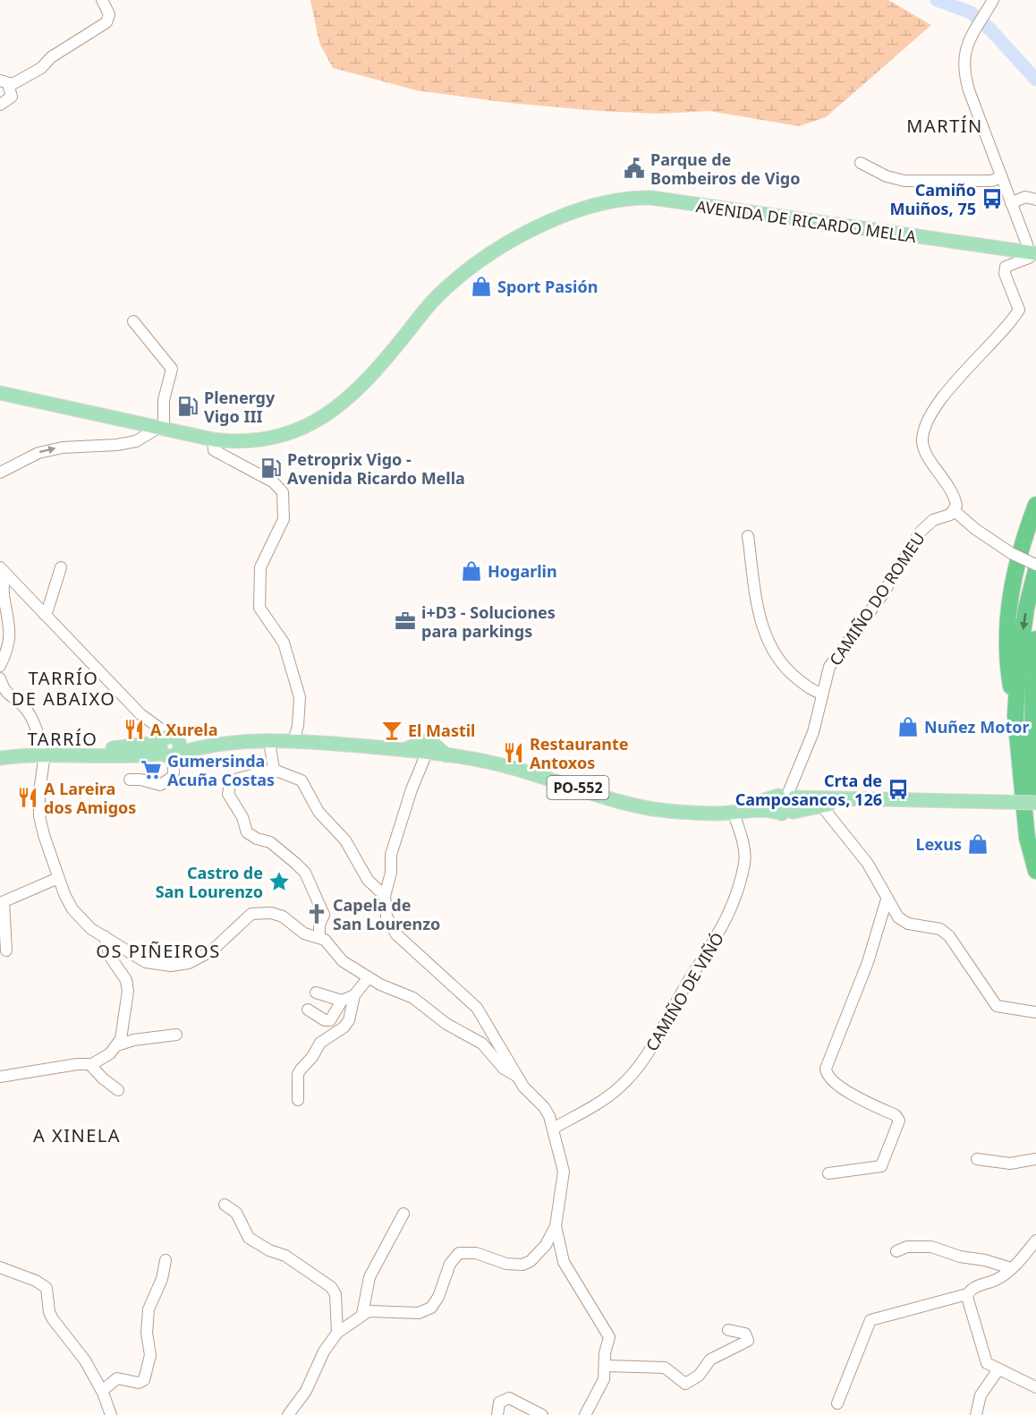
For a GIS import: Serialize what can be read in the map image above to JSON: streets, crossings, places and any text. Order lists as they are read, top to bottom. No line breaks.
{"streets":{"main road":["AVENIDA DE RICARDO MELLA","PO-552"],"street":["CAMIÑO DO ROMEU","CAMIÑO DE VIÑÓ"]},"crossings":[["CAMIÑO DO ROMEU","PO-552"],["PO-552","CAMIÑO DE VIÑÓ"]],"districts":["MARTÍN","TARRÍO DE ABAIXO","TARRÍO","OS PIÑEIROS","A XINELA"],"places":{"public building":["Parque de Bombeiros de Vigo"],"bus stop":["Camiño Muiños, 75","Crta de Camposancos, 126"],"shop":["Sport Pasión","Hogarlin","Nuñez Motor","Lexus"],"fuel station":["Plenergy Vigo III","Petroprix Vigo - Avenida Ricardo Mella"],"office":["i+D3 - Soluciones para parkings"],"restaurant":["A Xurela","Restaurante Antoxos","A Lareira dos Amigos"],"bar":["El Mastil"],"supermarket":["Gumersinda Acuña Costas"],"place":["Castro de San Lourenzo"],"church":["Capela de San Lourenzo"]}}
